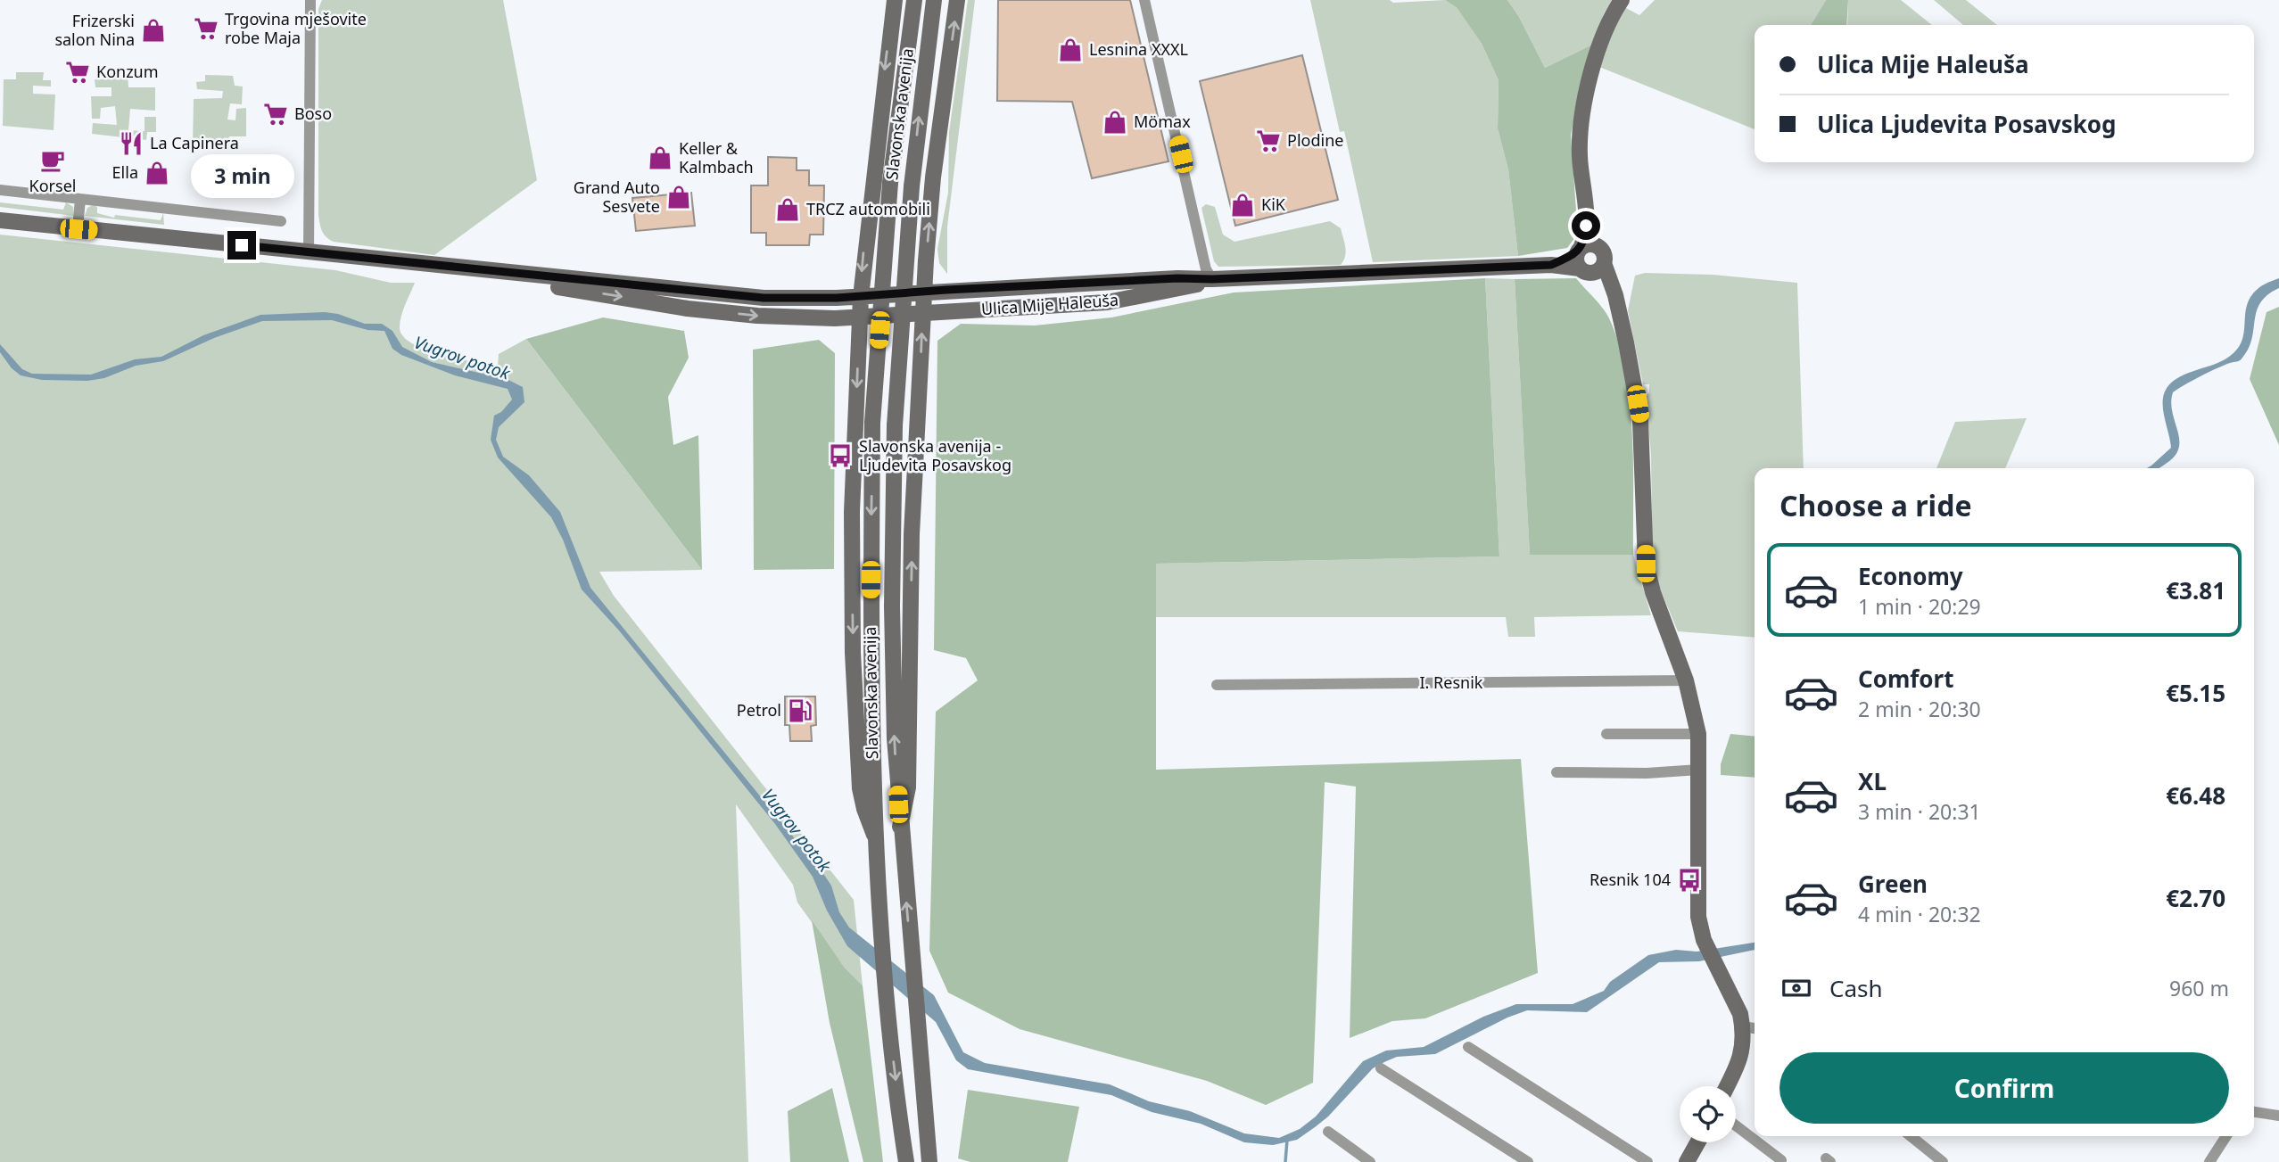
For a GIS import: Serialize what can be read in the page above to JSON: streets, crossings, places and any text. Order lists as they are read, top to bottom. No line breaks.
{"streets":{"main road":["Slavonska avenija","Ulica Mije Haleuša"],"street":["I. Resnik"]},"water":["Vugrov potok"],"places":{"supermarket":["Trgovina mješovite robe Maja","Konzum","Boso","Plodine"],"shop":["Frizerski salon Nina","Lesnina XXXL","Mömax","Keller & Kalmbach","Ella","Grand Auto Sesvete","KiK","TRCZ automobili"],"restaurant":["La Capinera"],"cafe":["Korsel"],"bus stop":["Slavonska avenija - Ljudevita Posavskog","Resnik 104"],"fuel station":["Petrol"]},"page":{"banner":["Ulica Mije Haleuša","Ulica Ljudevita Posavskog"],"bubble":"3 min","heading":"Choose a ride","list":[{"name":"Economy","note":"1 min · 20:29","value":"€3.81"},{"name":"Comfort","note":"2 min · 20:30","value":"€5.15"},{"name":"XL","note":"3 min · 20:31","value":"€6.48"},{"name":"Green","note":"4 min · 20:32","value":"€2.70"}],"pay":["Cash","960 m"],"buttons":"Confirm"}}
